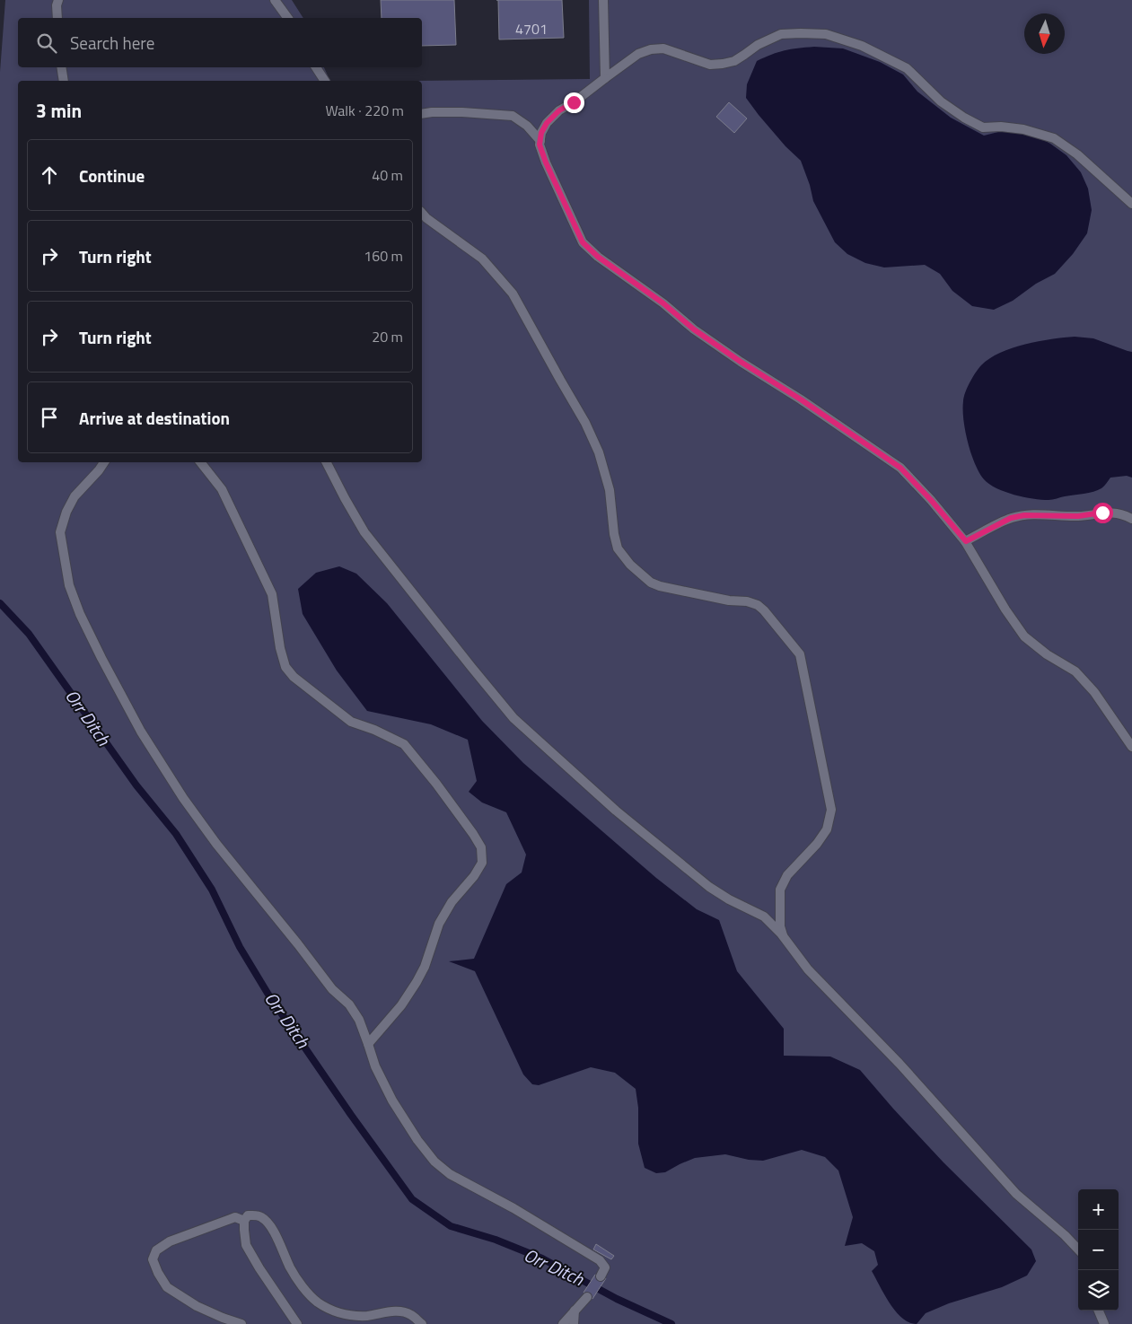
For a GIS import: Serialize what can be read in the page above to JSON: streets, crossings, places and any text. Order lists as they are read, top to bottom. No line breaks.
{"water":["Orr Ditch"],"house_numbers":["4701"],"north":"bottom","page":{"search":"Search here","heading":["3 min","Walk · 220 m"],"list":[["Continue","40 m"],["Turn right","160 m"],["Turn right","20 m"],"Arrive at destination"],"map_buttons":["+","−"]}}
